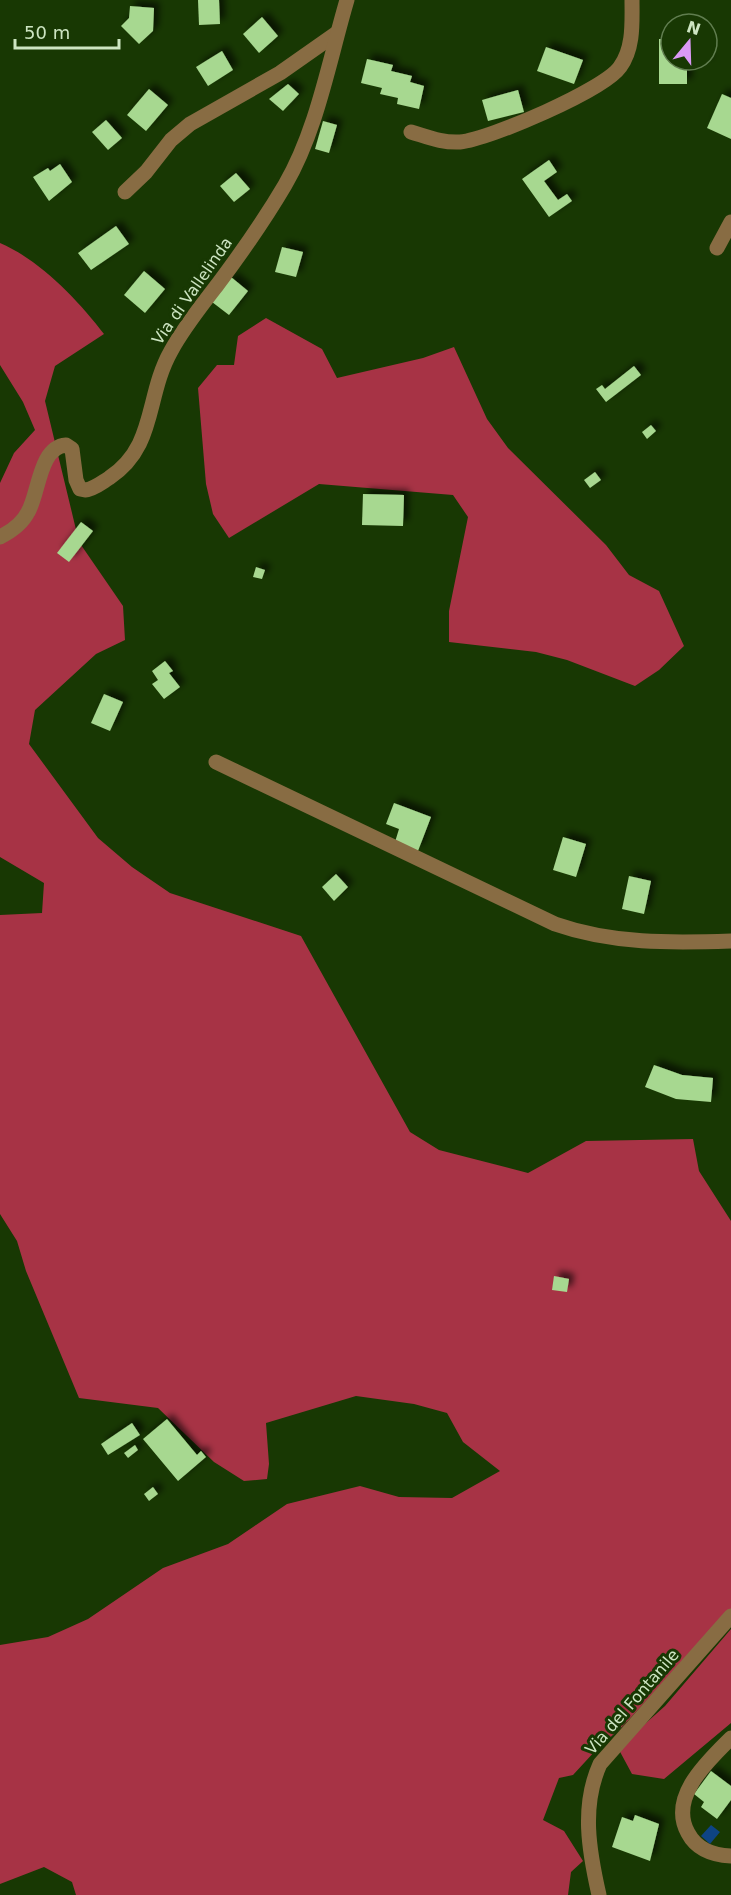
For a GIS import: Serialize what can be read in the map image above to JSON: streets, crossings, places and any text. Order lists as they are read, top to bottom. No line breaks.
{"streets":{"street":["Via di Vallelinda","Via del Fontanile"]},"scale_bar":"50 m","north":"top"}
